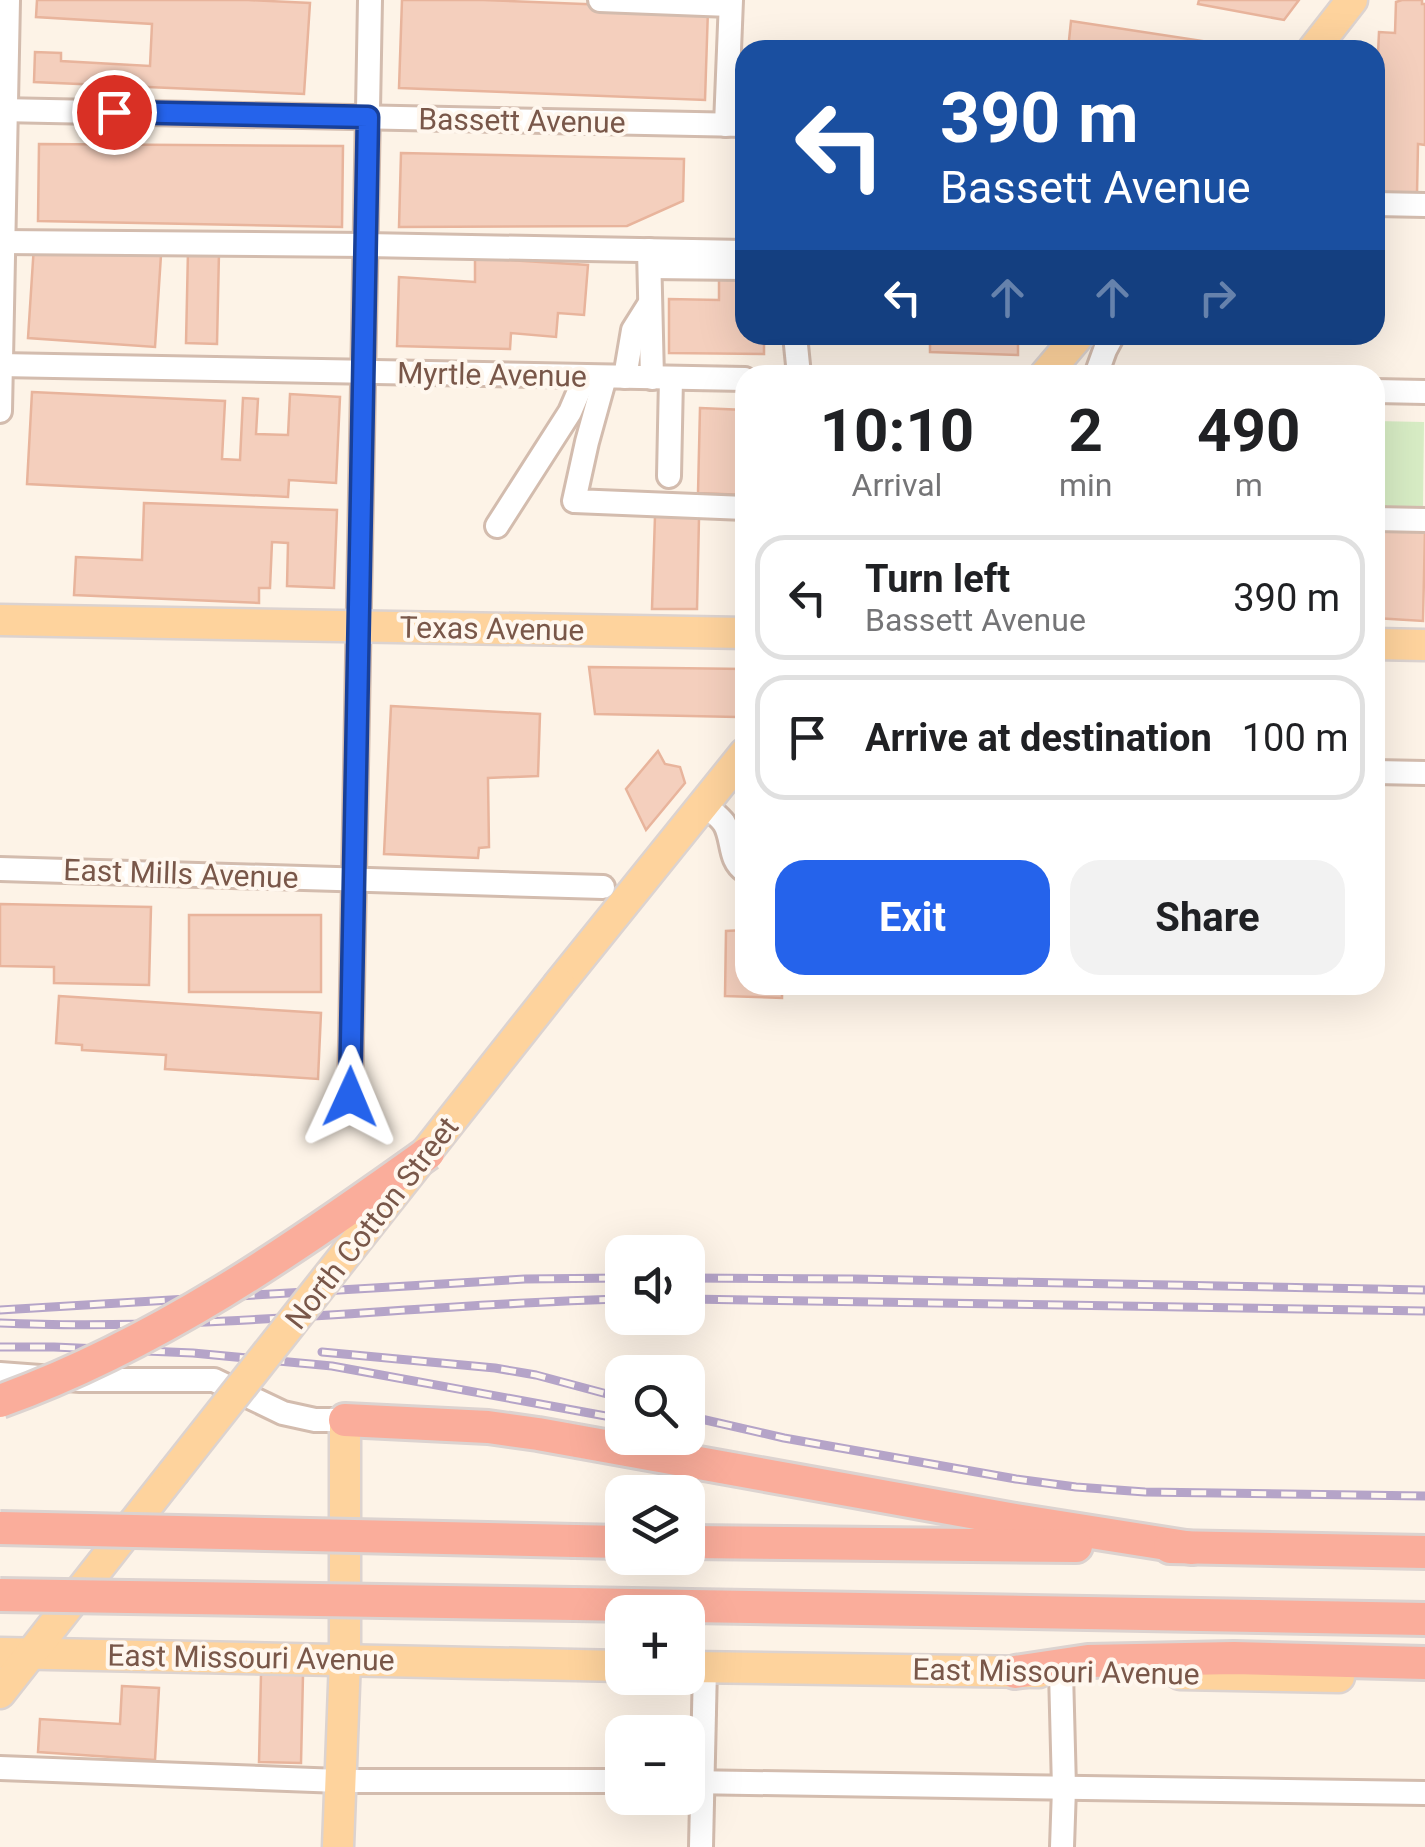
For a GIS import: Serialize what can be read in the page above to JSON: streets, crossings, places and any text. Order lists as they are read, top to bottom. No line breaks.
{"streets":{"main road":["Texas Avenue","North Cotton Street","East Missouri Avenue"],"street":["Bassett Avenue","Myrtle Avenue","East Mills Avenue"]},"crossings":[["North Cotton Street","East Missouri Avenue"]],"page":{"turn":["390 m","Bassett Avenue"],"eta":["10:10","Arrival","2","min","490","m"],"list":[{"name":"Turn left","note":"Bassett Avenue","value":"390 m"},{"name":"Arrive at destination","value":"100 m"}],"buttons":["Exit","Share"],"map_buttons":["+","−"]}}
